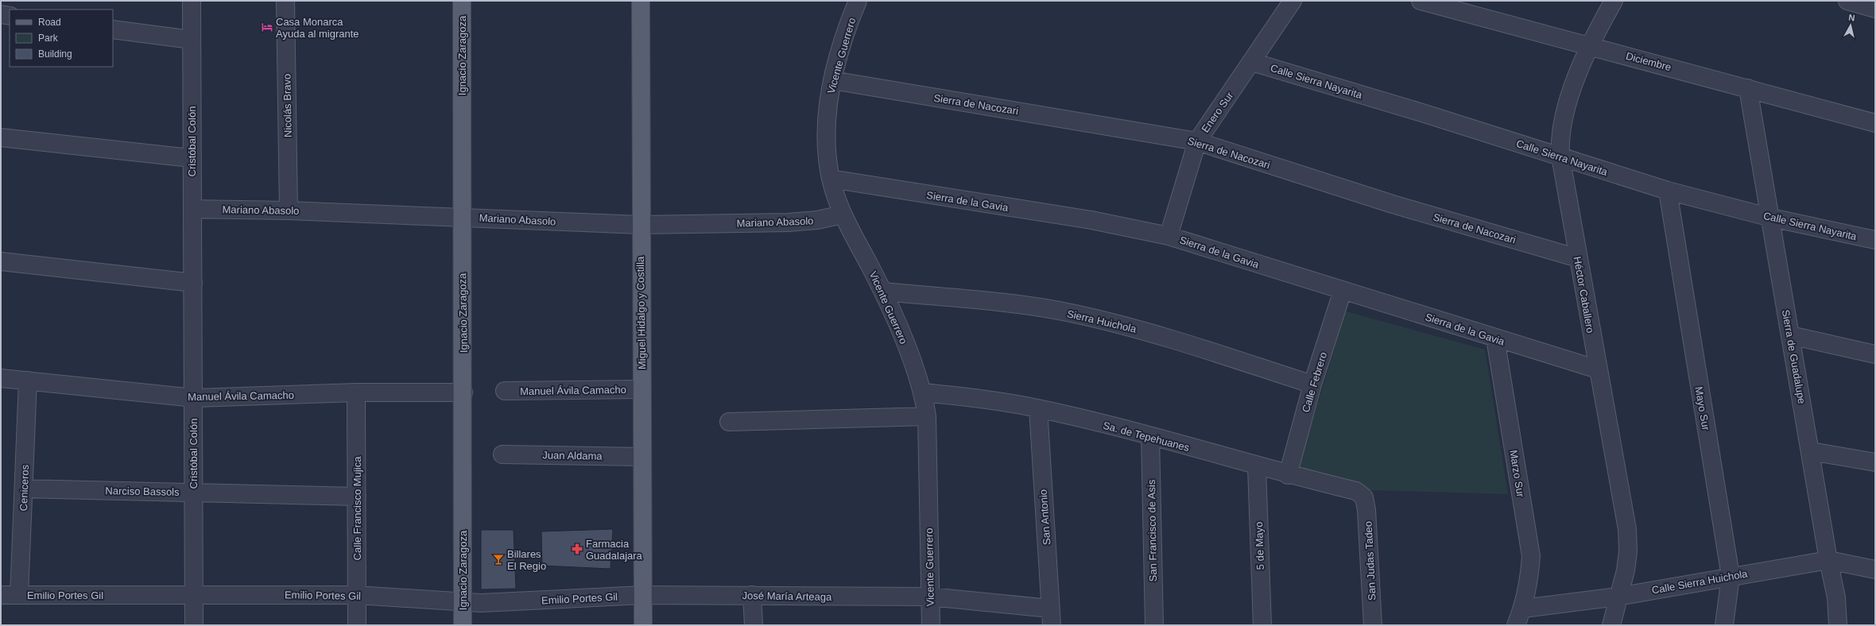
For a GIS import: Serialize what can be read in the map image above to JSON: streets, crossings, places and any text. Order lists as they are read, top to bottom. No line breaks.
{"streets":{"main road":["Ignacio Zaragoza","Miguel Hidalgo y Costilla"],"street":["Vicente Guerrero","Diciembre","Calle Sierra Nayarita","Sierra de Nacozari","Nicolás Bravo","Enero Sur","Cristóbal Colón","Sierra de la Gavia","Mariano Abasolo","Héctor Caballero","Sierra Huichola","Sierra de Guadalupe","Calle Febrero","Manuel Ávila Camacho","Mayo Sur","Sa. de Tepehuanes","Juan Aldama","Marzo Sur","Ceniceros","Narciso Bassols","Calle Francisco Mujica","San Antonio","San Francisco de Asis","5 de Mayo","San Judas Tadeo","Calle Sierra Huichola","Emilio Portes Gil","José María Arteaga"]},"crossings":[["Ignacio Zaragoza","Mariano Abasolo"],["Ignacio Zaragoza","Manuel Ávila Camacho"],["Ignacio Zaragoza","Emilio Portes Gil"],["Vicente Guerrero","Sierra de Nacozari"],["Vicente Guerrero","Sierra de la Gavia"],["Vicente Guerrero","Mariano Abasolo"],["Vicente Guerrero","Sierra Huichola"],["Vicente Guerrero","Sa. de Tepehuanes"],["Vicente Guerrero","José María Arteaga"],["Diciembre","Héctor Caballero"],["Diciembre","Sierra de Guadalupe"],["Calle Sierra Nayarita","Enero Sur"],["Calle Sierra Nayarita","Héctor Caballero"],["Calle Sierra Nayarita","Sierra de Guadalupe"],["Calle Sierra Nayarita","Mayo Sur"],["Sierra de Nacozari","Enero Sur"],["Sierra de Nacozari","Héctor Caballero"],["Nicolás Bravo","Mariano Abasolo"],["Enero Sur","Sierra de la Gavia"],["Cristóbal Colón","Mariano Abasolo"],["Cristóbal Colón","Manuel Ávila Camacho"],["Cristóbal Colón","Narciso Bassols"],["Cristóbal Colón","Emilio Portes Gil"],["Sierra de la Gavia","Héctor Caballero"],["Sierra de la Gavia","Calle Febrero"],["Sierra de la Gavia","Marzo Sur"],["Mariano Abasolo","Miguel Hidalgo y Costilla"],["Héctor Caballero","Calle Sierra Huichola"],["Miguel Hidalgo y Costilla","Manuel Ávila Camacho"],["Miguel Hidalgo y Costilla","Juan Aldama"],["Miguel Hidalgo y Costilla","Emilio Portes Gil"],["Miguel Hidalgo y Costilla","José María Arteaga"],["Sierra Huichola","Calle Febrero"],["Sierra de Guadalupe","Calle Sierra Huichola"],["Calle Febrero","Sa. de Tepehuanes"],["Manuel Ávila Camacho","Ceniceros"],["Manuel Ávila Camacho","Calle Francisco Mujica"],["Mayo Sur","Calle Sierra Huichola"],["Sa. de Tepehuanes","San Antonio"],["Sa. de Tepehuanes","San Francisco de Asis"],["Sa. de Tepehuanes","5 de Mayo"],["Sa. de Tepehuanes","San Judas Tadeo"],["Marzo Sur","Calle Sierra Huichola"],["Ceniceros","Narciso Bassols"],["Ceniceros","Emilio Portes Gil"],["Narciso Bassols","Calle Francisco Mujica"],["Calle Francisco Mujica","Emilio Portes Gil"],["San Antonio","José María Arteaga"],["Emilio Portes Gil","José María Arteaga"]],"places":{"hotel":["Casa Monarca Ayuda al migrante"],"pharmacy":["Farmacia Guadalajara"],"bar":["Billares El Regio"]},"legend":["Road","Park","Building"],"north":"top"}
